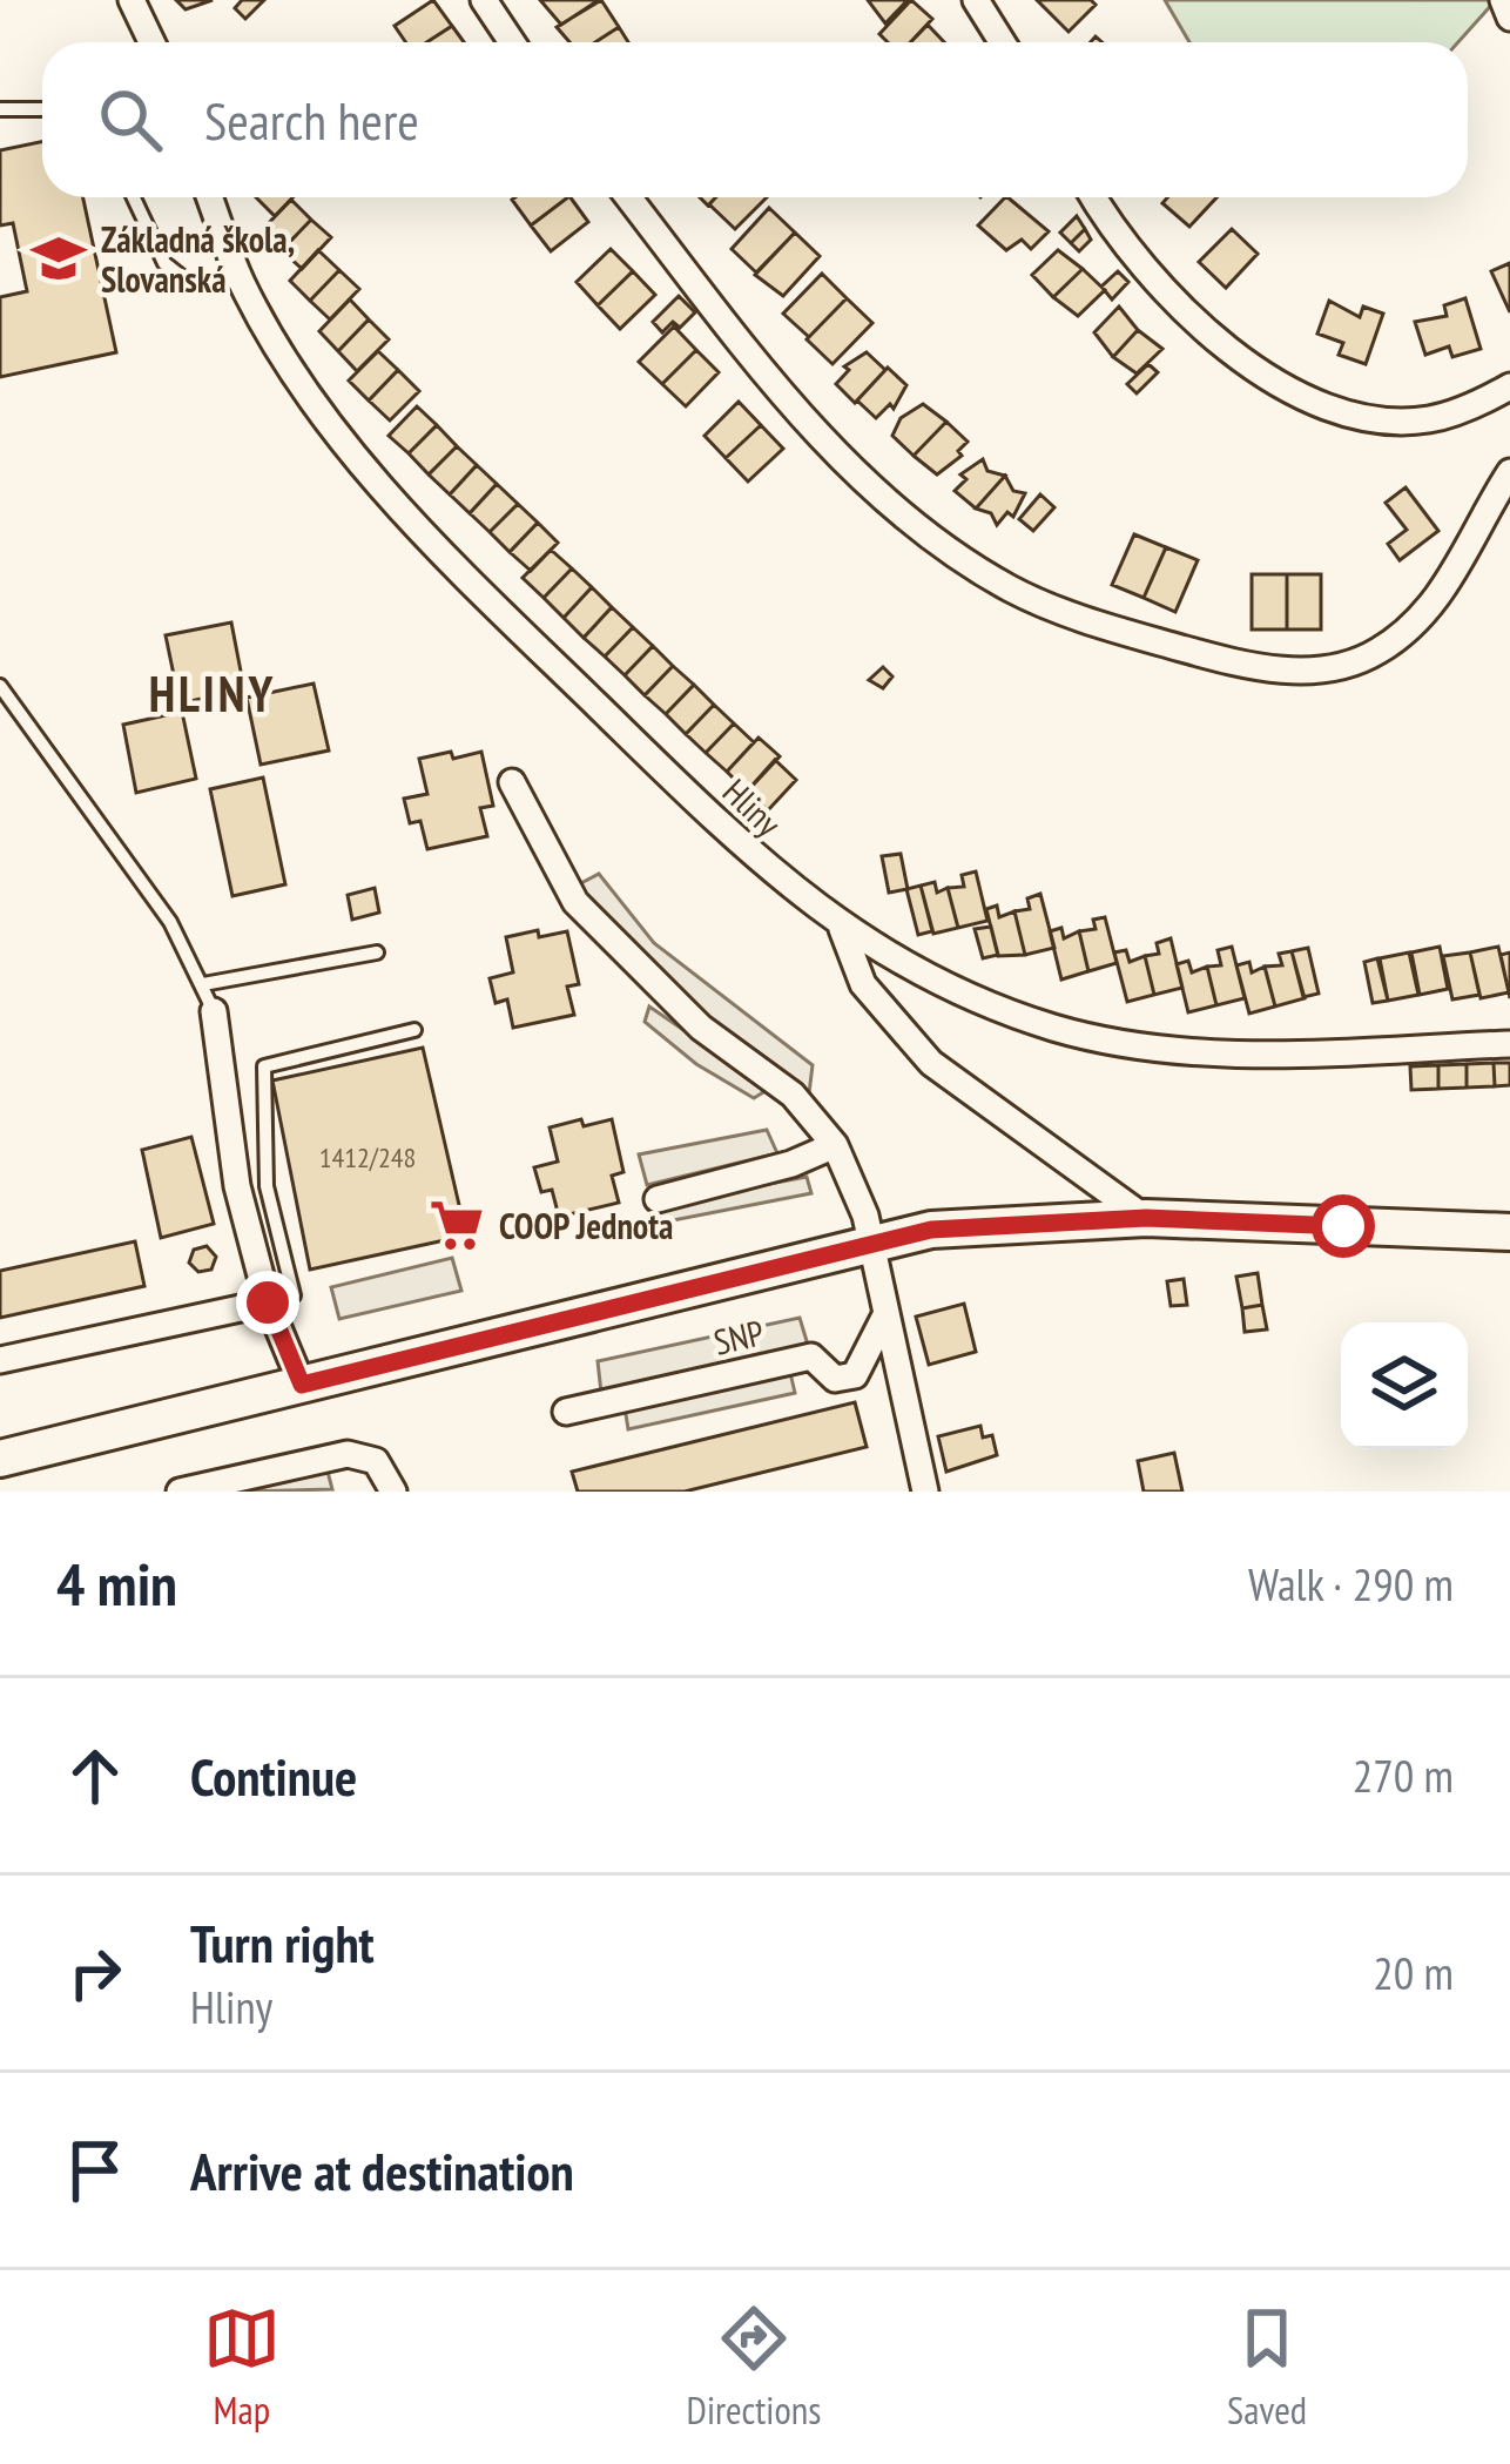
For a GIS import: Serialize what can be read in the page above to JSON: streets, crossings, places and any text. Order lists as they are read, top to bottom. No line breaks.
{"streets":{"street":["Hliny","SNP"]},"districts":["HLINY"],"places":{"school or university":["Základná škola, Slovanská"],"supermarket":["COOP Jednota"]},"house_numbers":["1412/248"],"page":{"search":"Search here","heading":["4 min","Walk · 290 m"],"list":[["Continue","270 m"],["Turn right","Hliny","20 m"],"Arrive at destination"],"nav":["Map","Directions","Saved"]}}
